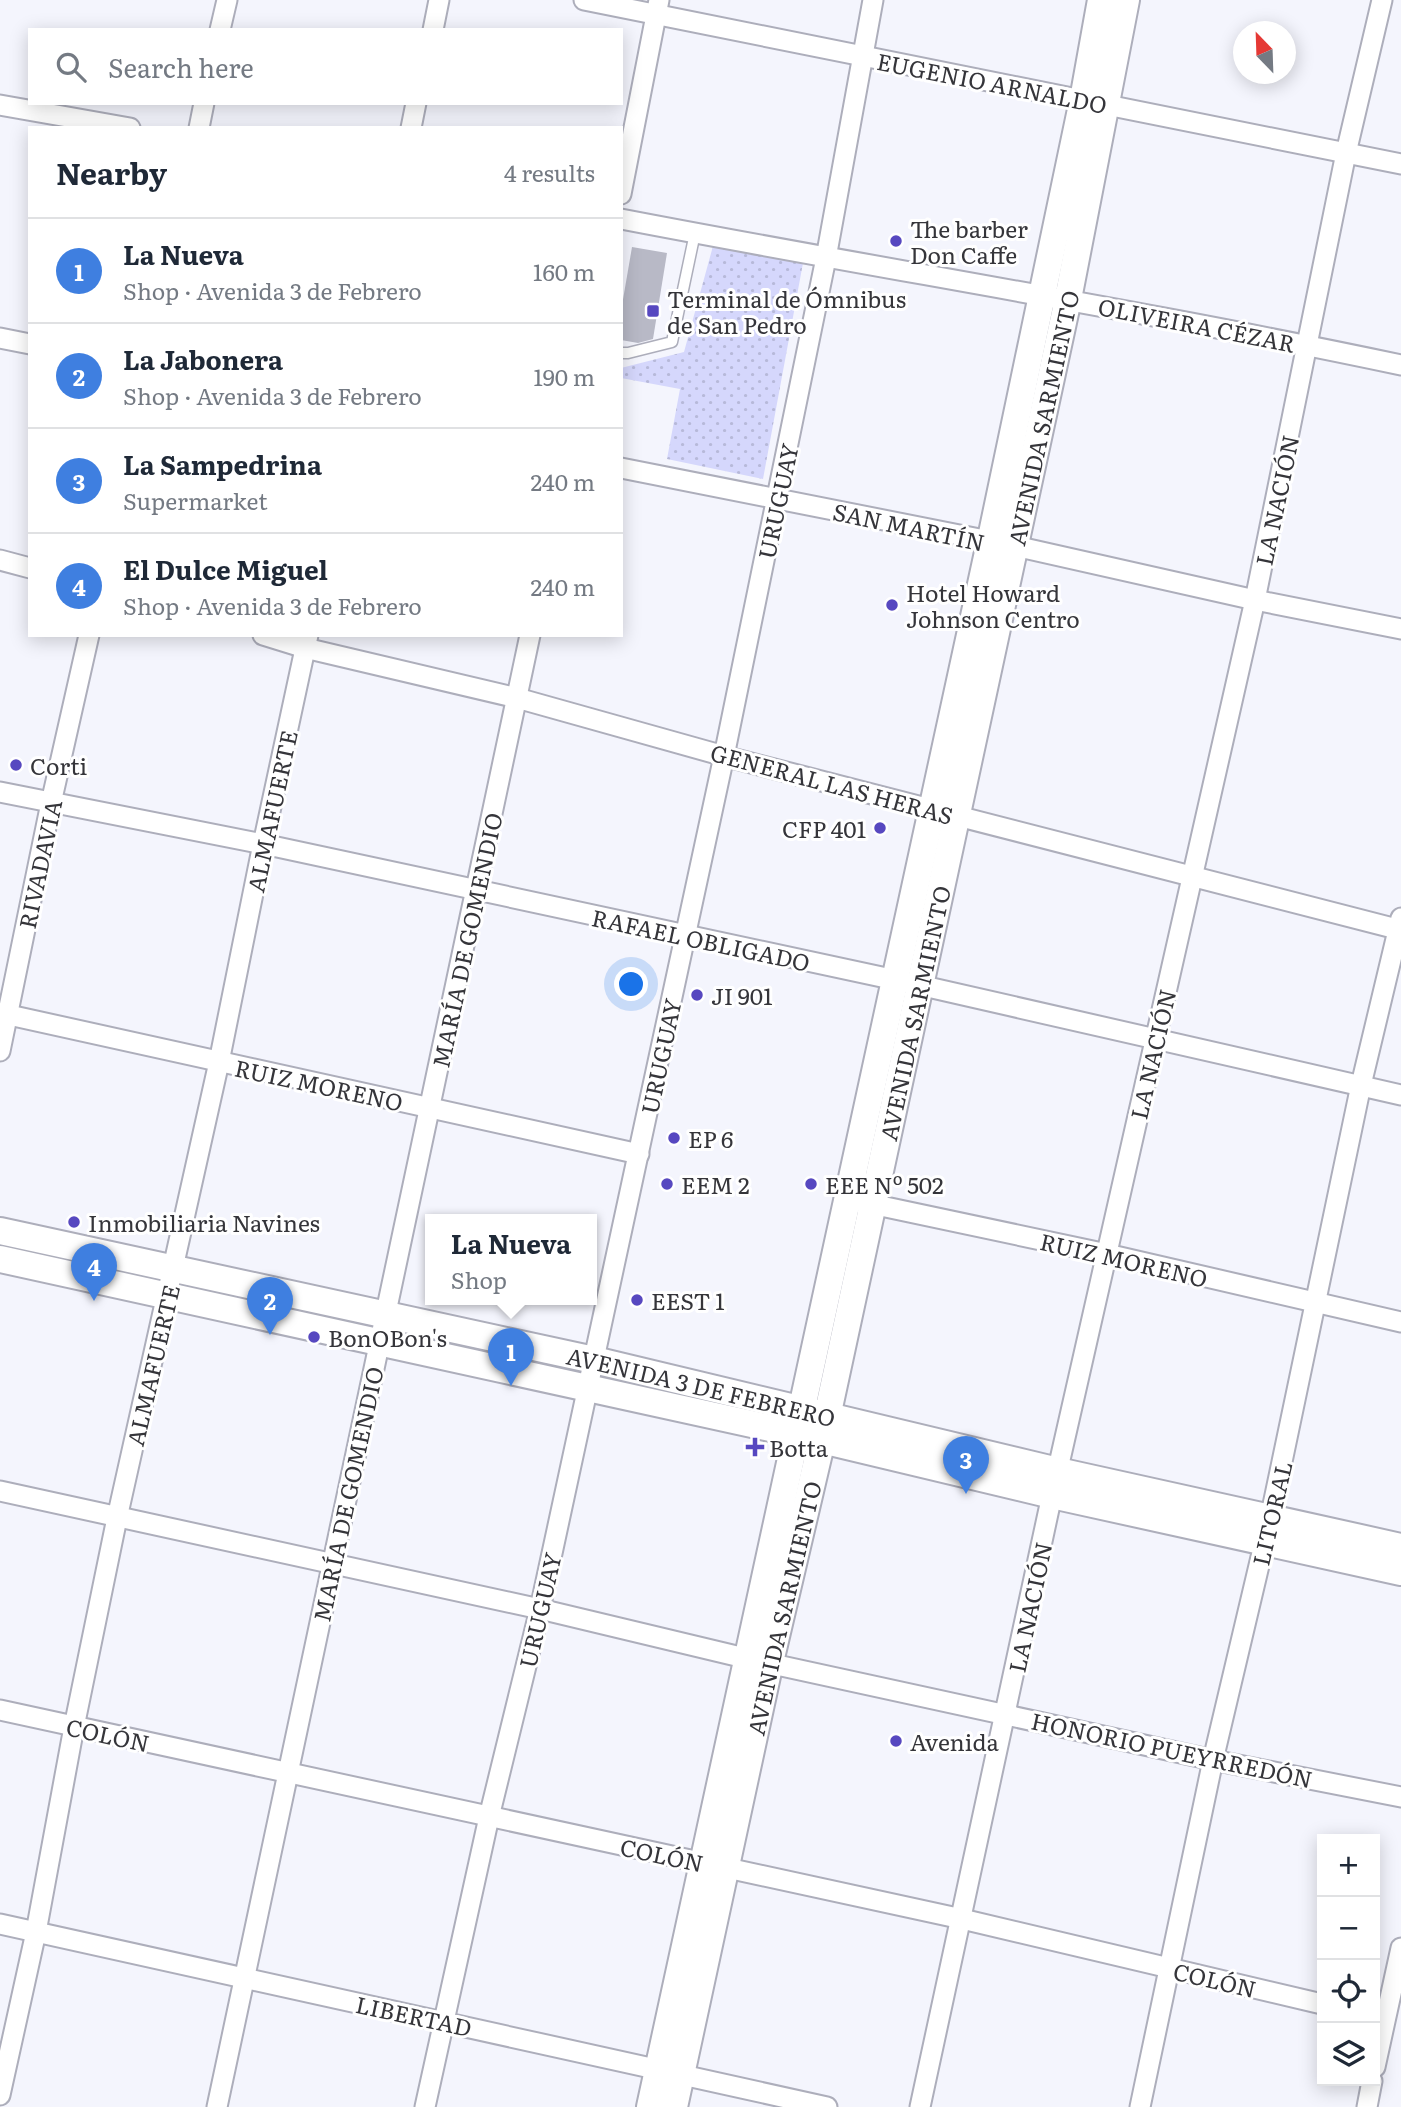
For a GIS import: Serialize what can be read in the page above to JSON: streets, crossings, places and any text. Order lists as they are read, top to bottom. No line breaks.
{"streets":{"main road":["AVENIDA SARMIENTO","AVENIDA 3 DE FEBRERO"],"street":["EUGENIO ARNALDO","OLIVEIRA CÉZAR","LA NACIÓN","URUGUAY","SAN MARTÍN","GENERAL LAS HERAS","ALMAFUERTE","RIVADAVIA","RAFAEL OBLIGADO","MARÍA DE GOMENDIO","RUIZ MORENO","LITORAL","COLÓN","HONORIO PUEYRREDÓN","LIBERTAD"]},"crossings":[["EUGENIO ARNALDO","AVENIDA SARMIENTO"],["EUGENIO ARNALDO","LA NACIÓN"],["EUGENIO ARNALDO","URUGUAY"],["OLIVEIRA CÉZAR","AVENIDA SARMIENTO"],["OLIVEIRA CÉZAR","LA NACIÓN"],["OLIVEIRA CÉZAR","URUGUAY"],["AVENIDA SARMIENTO","SAN MARTÍN"],["AVENIDA SARMIENTO","GENERAL LAS HERAS"],["AVENIDA SARMIENTO","RAFAEL OBLIGADO"],["AVENIDA SARMIENTO","RUIZ MORENO"],["AVENIDA SARMIENTO","AVENIDA 3 DE FEBRERO"],["AVENIDA SARMIENTO","COLÓN"],["AVENIDA SARMIENTO","HONORIO PUEYRREDÓN"],["AVENIDA SARMIENTO","LIBERTAD"],["LA NACIÓN","SAN MARTÍN"],["LA NACIÓN","GENERAL LAS HERAS"],["LA NACIÓN","RAFAEL OBLIGADO"],["LA NACIÓN","RUIZ MORENO"],["LA NACIÓN","AVENIDA 3 DE FEBRERO"],["LA NACIÓN","COLÓN"],["LA NACIÓN","HONORIO PUEYRREDÓN"],["URUGUAY","SAN MARTÍN"],["URUGUAY","GENERAL LAS HERAS"],["URUGUAY","RAFAEL OBLIGADO"],["URUGUAY","RUIZ MORENO"],["URUGUAY","AVENIDA 3 DE FEBRERO"],["URUGUAY","COLÓN"],["URUGUAY","HONORIO PUEYRREDÓN"],["URUGUAY","LIBERTAD"],["GENERAL LAS HERAS","ALMAFUERTE"],["GENERAL LAS HERAS","MARÍA DE GOMENDIO"],["GENERAL LAS HERAS","LITORAL"],["ALMAFUERTE","RAFAEL OBLIGADO"],["ALMAFUERTE","RUIZ MORENO"],["ALMAFUERTE","AVENIDA 3 DE FEBRERO"],["ALMAFUERTE","COLÓN"],["ALMAFUERTE","HONORIO PUEYRREDÓN"],["ALMAFUERTE","LIBERTAD"],["RIVADAVIA","RAFAEL OBLIGADO"],["RIVADAVIA","RUIZ MORENO"],["RAFAEL OBLIGADO","MARÍA DE GOMENDIO"],["RAFAEL OBLIGADO","LITORAL"],["MARÍA DE GOMENDIO","RUIZ MORENO"],["MARÍA DE GOMENDIO","AVENIDA 3 DE FEBRERO"],["MARÍA DE GOMENDIO","COLÓN"],["MARÍA DE GOMENDIO","HONORIO PUEYRREDÓN"],["MARÍA DE GOMENDIO","LIBERTAD"],["RUIZ MORENO","LITORAL"],["AVENIDA 3 DE FEBRERO","LITORAL"],["LITORAL","COLÓN"],["LITORAL","HONORIO PUEYRREDÓN"]],"places":{"other":["The barber Don Caffe","Hotel Howard Johnson Centro","Corti","CFP 401","JI 901","EP 6","EEM 2","EEE Nº 502","Inmobiliaria Navines","EEST 1","BonOBon's","Avenida"],"transit":["Terminal de Ómnibus de San Pedro"],"health":["Botta"]},"north":"top left","page":{"search":"Search here","heading":["Nearby","4 results"],"list":[{"mark":"1","name":"La Nueva","note":"Shop · Avenida 3 de Febrero","value":"160 m"},{"mark":"2","name":"La Jabonera","note":"Shop · Avenida 3 de Febrero","value":"190 m"},{"mark":"3","name":"La Sampedrina","note":"Supermarket","value":"240 m"},{"mark":"4","name":"El Dulce Miguel","note":"Shop · Avenida 3 de Febrero","value":"240 m"}],"popup":["La Nueva","Shop"],"pins":["4","2","1","3"],"map_buttons":["+","−"]}}
